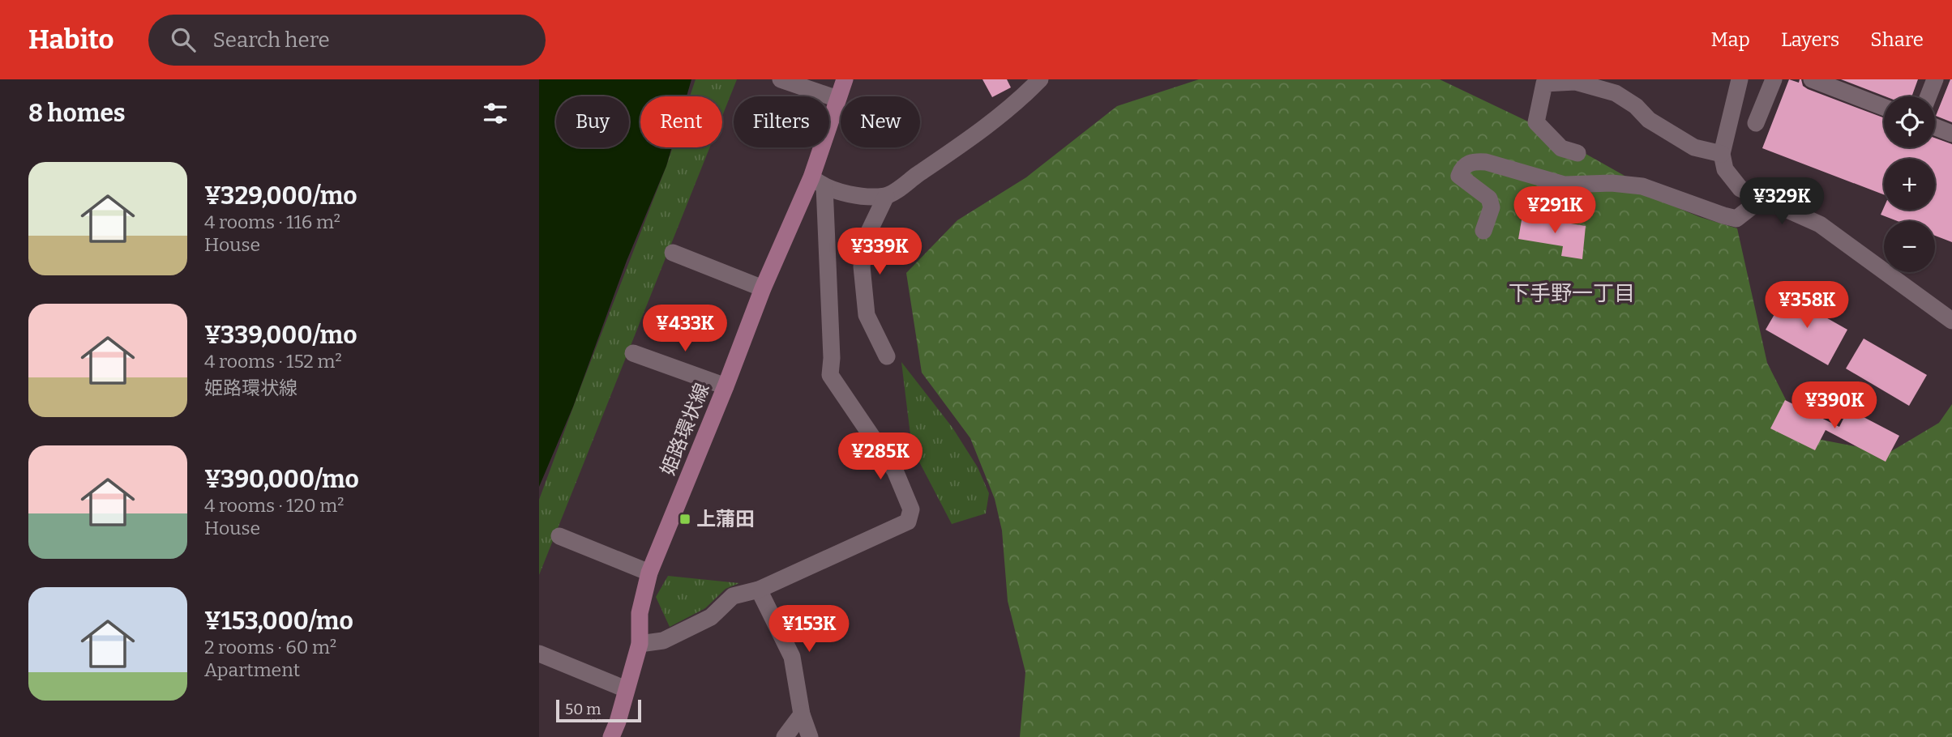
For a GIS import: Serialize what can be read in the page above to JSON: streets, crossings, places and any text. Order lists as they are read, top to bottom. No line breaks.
{"streets":{"main road":["姫路環状線"]},"districts":["下手野一丁目"],"places":{"transit":["上蒲田"]},"scale_bar":"50 m","page":{"header":"Habito","search":"Search here","nav":["Map","Layers","Share"],"heading":"8 homes","map_buttons":["+","−"],"chip":["Buy","Rent","Filters","New"],"list":[{"name":"¥329,000/mo","note":"4 rooms · 116 m² · House"},{"name":"¥339,000/mo","note":"4 rooms · 152 m² · 姫路環状線"},{"name":"¥390,000/mo","note":"4 rooms · 120 m² · House"},{"name":"¥153,000/mo","note":"2 rooms · 60 m² · Apartment"}],"price":["¥329K","¥291K","¥339K","¥358K","¥433K","¥390K","¥285K","¥153K"],"scale":"50 m"}}
